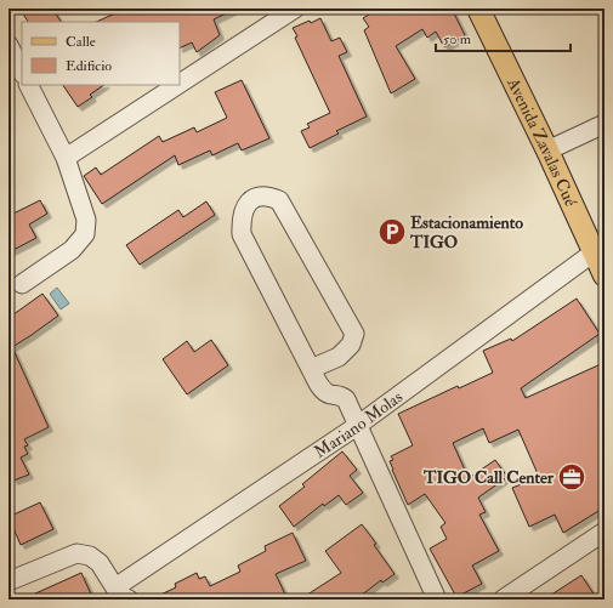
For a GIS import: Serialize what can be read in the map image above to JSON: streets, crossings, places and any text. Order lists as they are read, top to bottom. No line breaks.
{"streets":{"main road":["Avenida Zavalas Cué"],"street":["Mariano Molas"]},"crossings":[["Avenida Zavalas Cué","Mariano Molas"]],"places":{"parking":["Estacionamiento TIGO"],"office":["TIGO Call Center"]},"legend":["Calle","Edificio"],"scale_bar":"50 m"}
